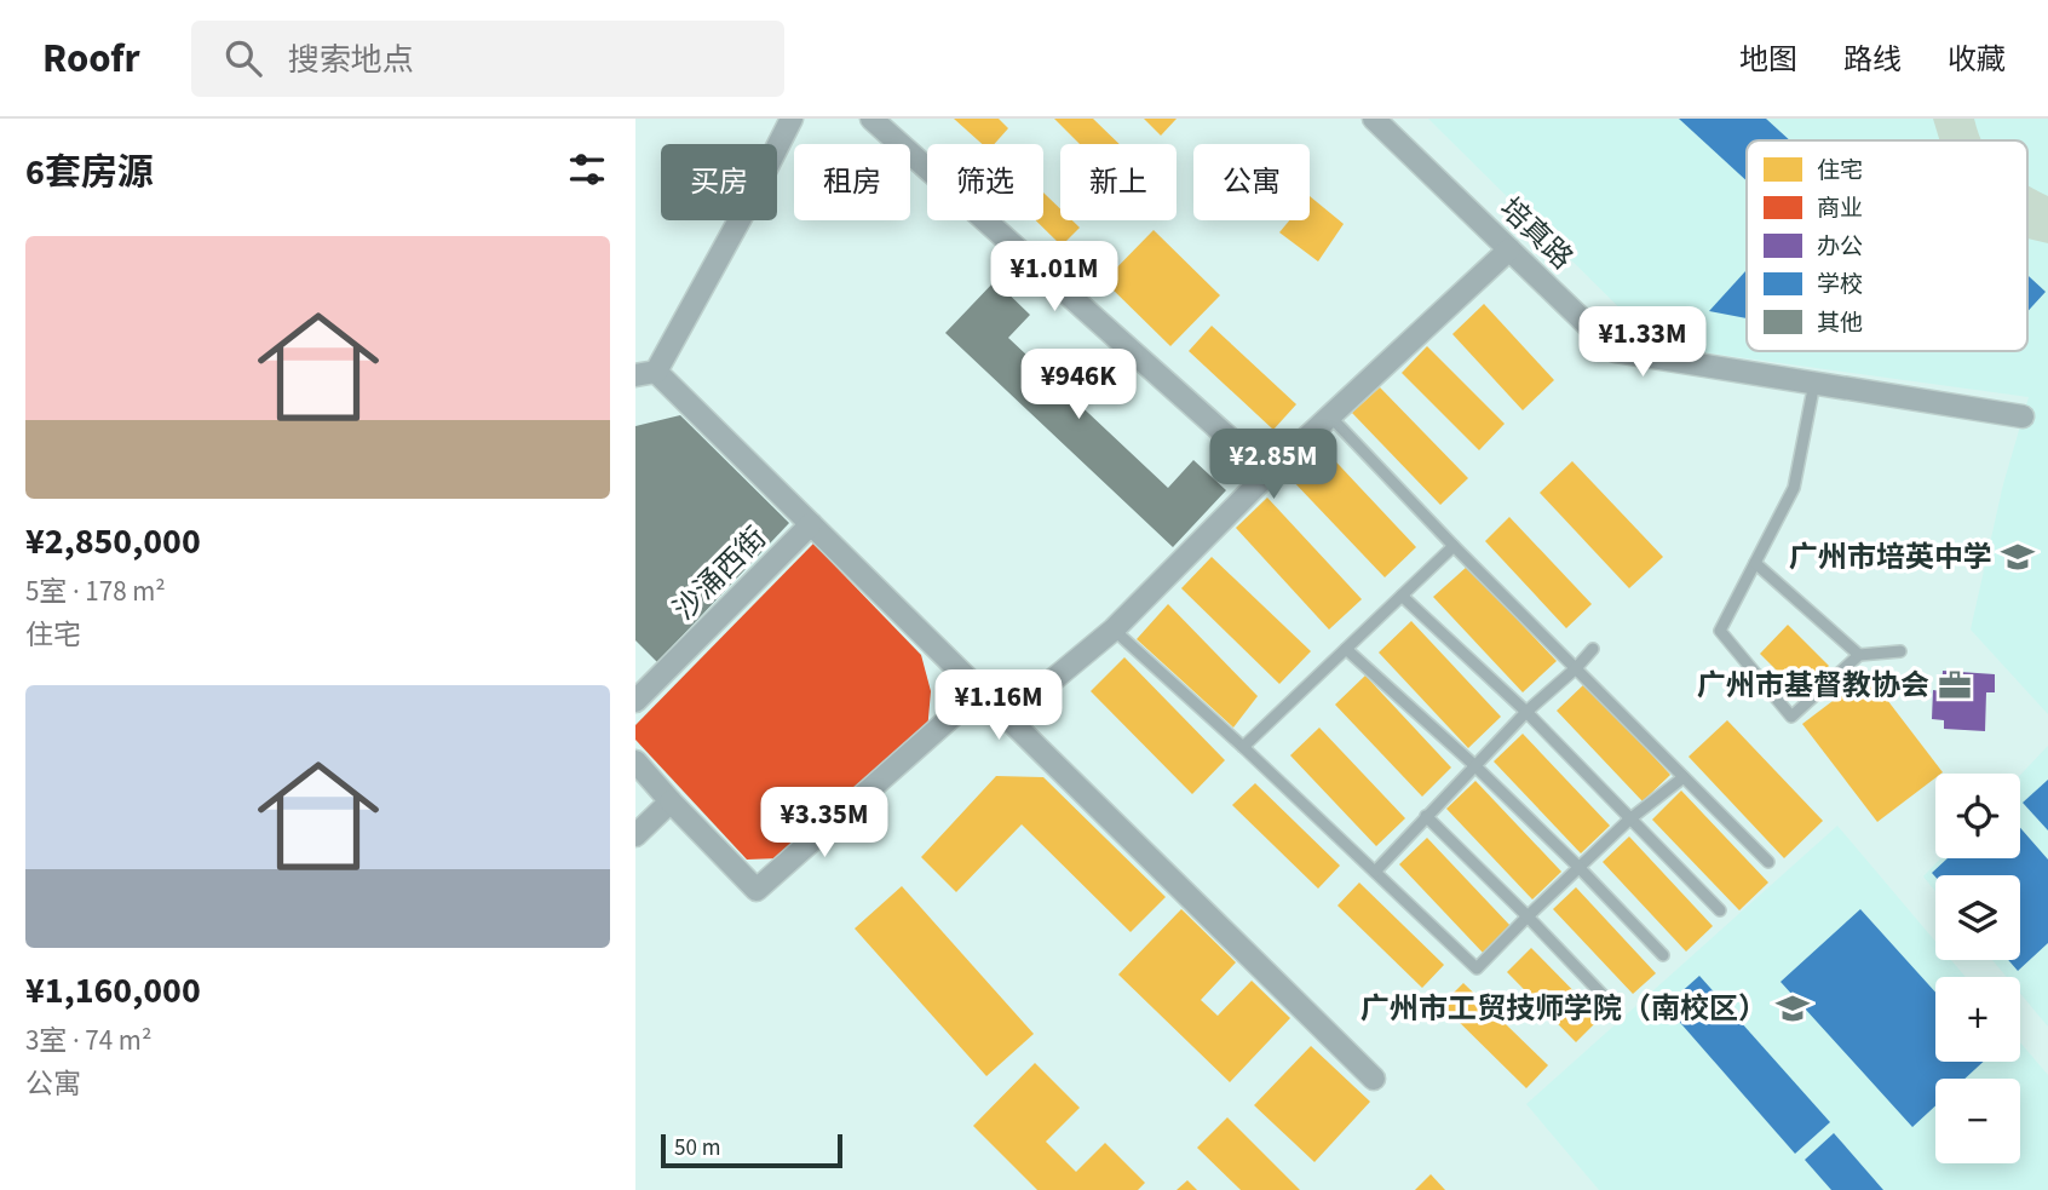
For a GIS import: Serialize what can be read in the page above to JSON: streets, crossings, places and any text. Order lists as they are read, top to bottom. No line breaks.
{"streets":{"street":["培真路","沙涌西街"]},"places":{"school or university":["广州市培英中学","广州市工贸技师学院（南校区）"],"office":["广州市基督教协会"]},"legend":["住宅","商业","办公","学校","其他"],"scale_bar":"50 m","page":{"header":"Roofr","search":"搜索地点","nav":["地图","路线","收藏"],"heading":"6套房源","chip":["买房","租房","筛选","新上","公寓"],"list":[{"name":"¥2,850,000","note":"5室 · 178 m² · 住宅"},{"name":"¥1,160,000","note":"3室 · 74 m² · 公寓"}],"price":["¥1.01M","¥1.33M","¥946K","¥2.85M","¥1.16M","¥3.35M"],"map_buttons":["+","−"],"scale":"50 m"}}
